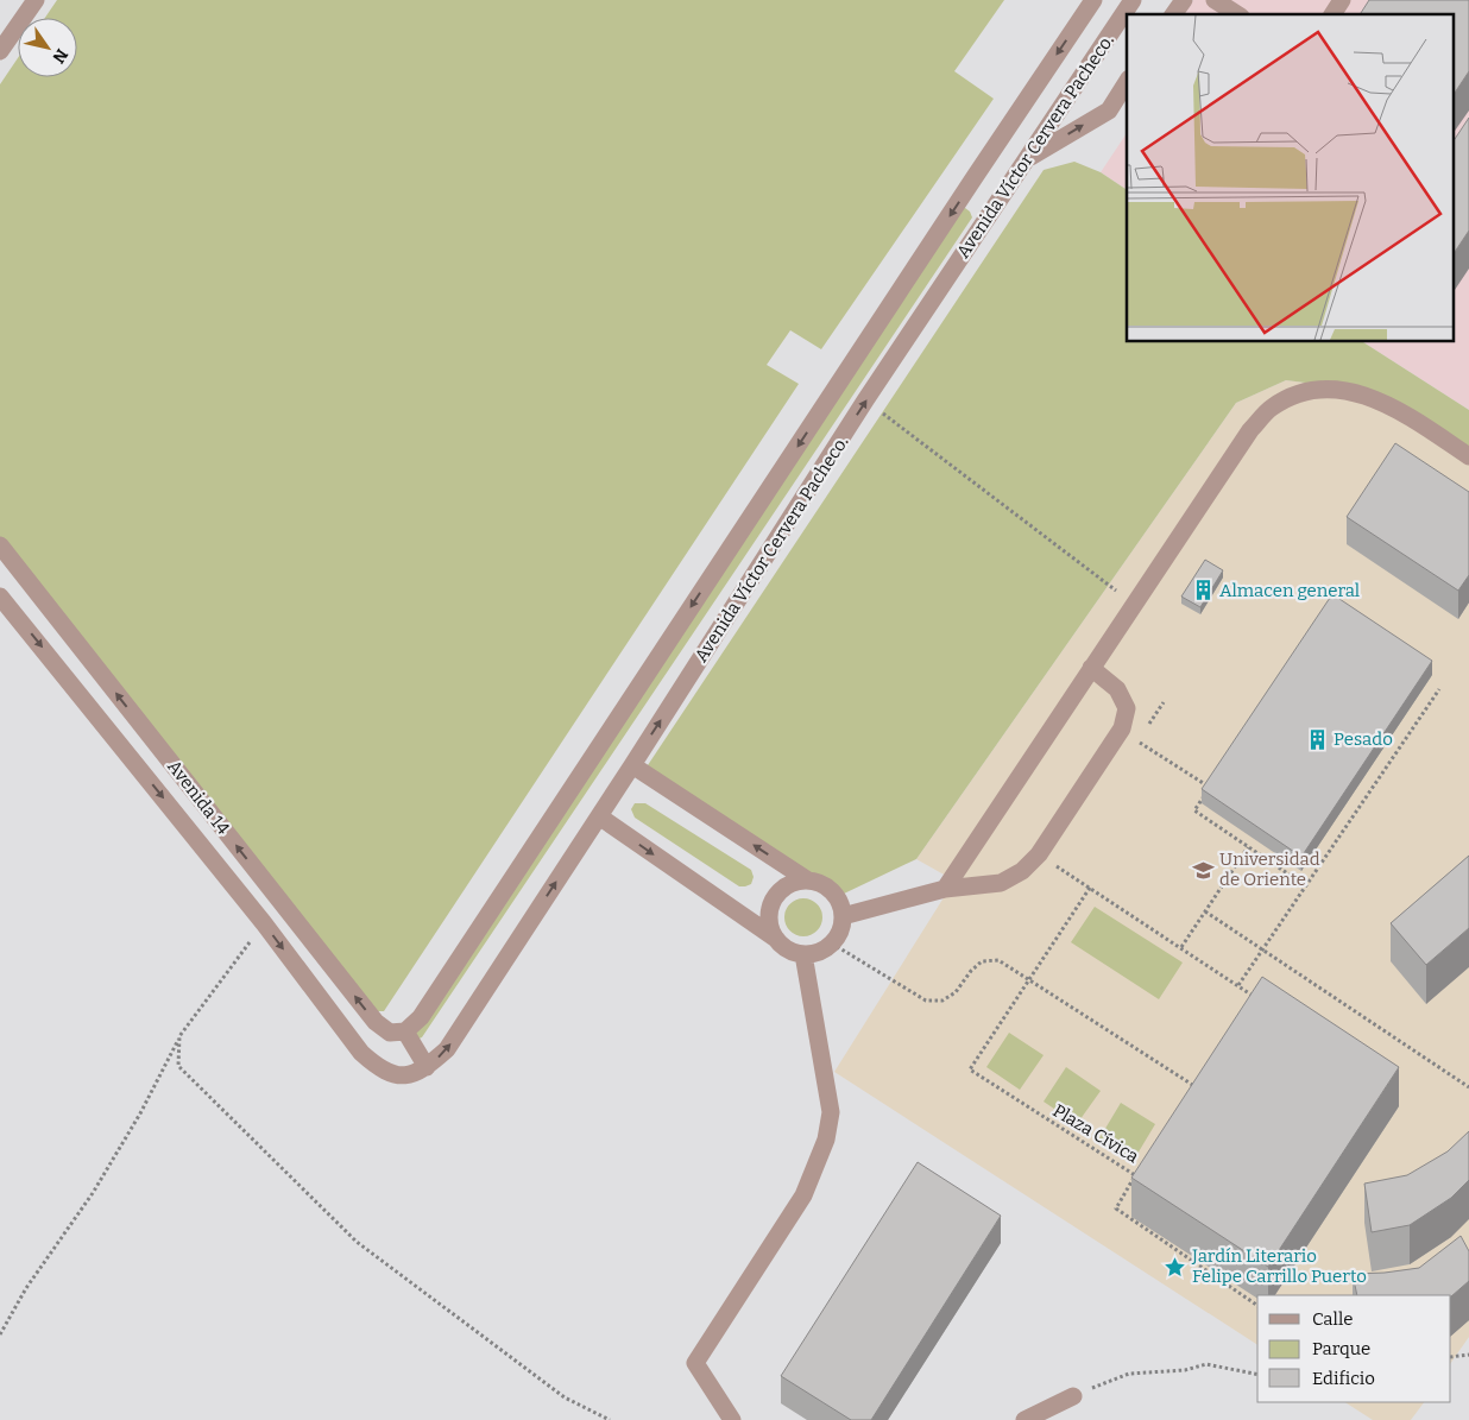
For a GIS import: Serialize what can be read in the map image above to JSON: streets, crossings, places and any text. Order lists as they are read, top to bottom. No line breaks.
{"streets":{"street":["Avenida Víctor Cervera Pacheco.","Avenida 14"],"path":["Plaza Cívica"]},"crossings":[["Avenida Víctor Cervera Pacheco.","Avenida 14"]],"places":{"building":["Almacen general","Pesado"],"school or university":["Universidad de Oriente"],"place":["Jardín Literario Felipe Carrillo Puerto"]},"legend":["Calle","Parque","Edificio"],"north":"bottom right"}
